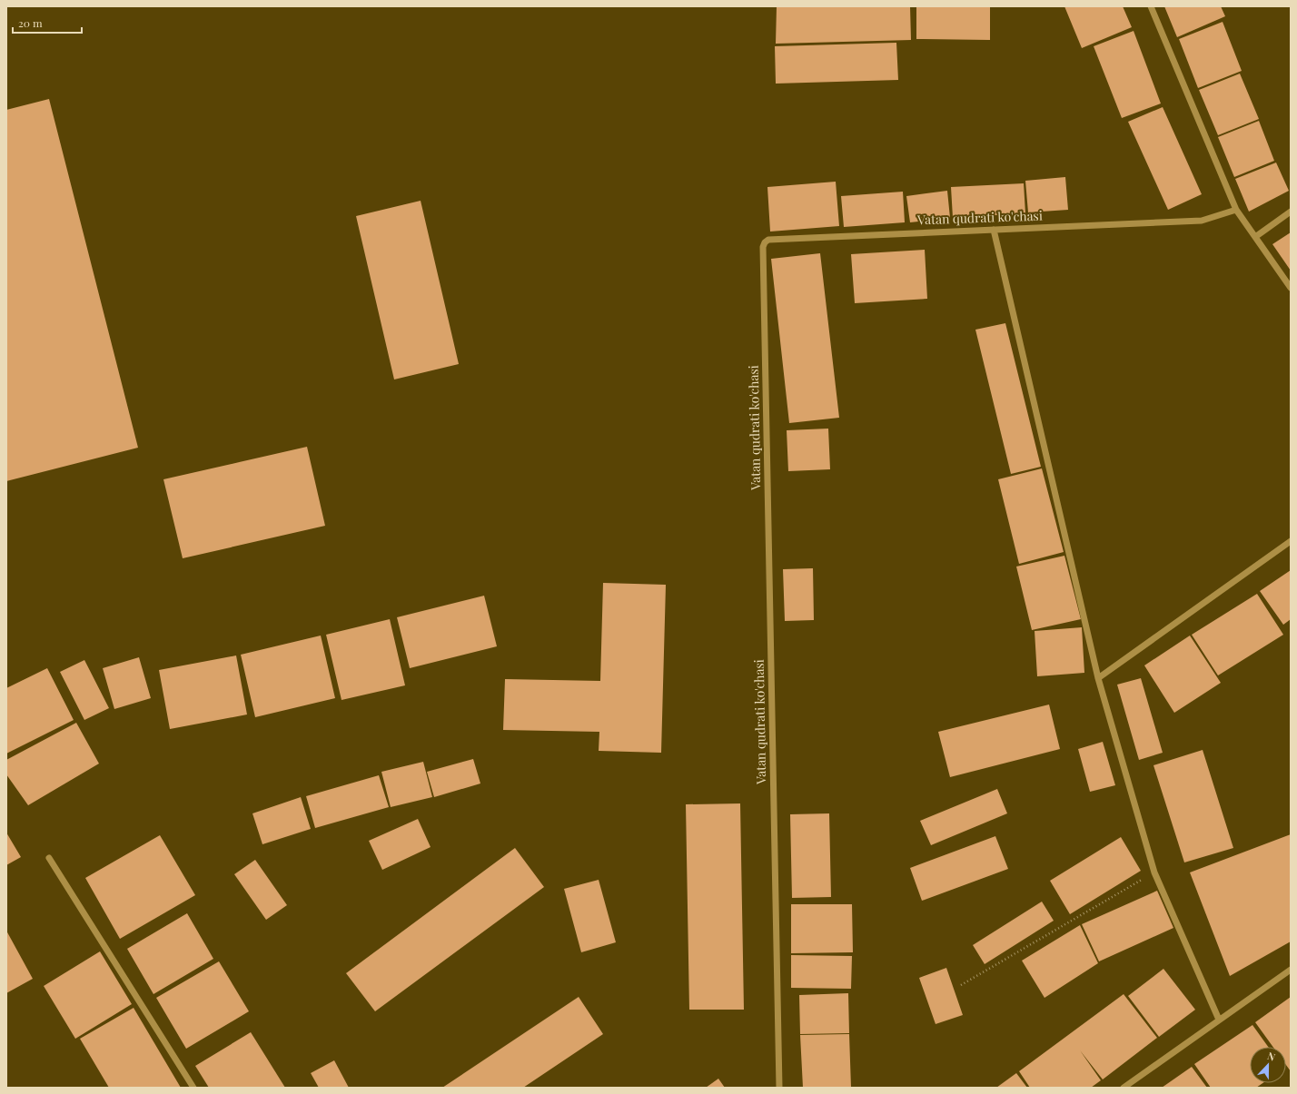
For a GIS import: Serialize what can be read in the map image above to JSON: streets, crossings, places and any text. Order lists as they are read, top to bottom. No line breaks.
{"streets":{"street":["Vatan qudrati ko'chasi"]},"scale_bar":"20 m","north":"top"}
